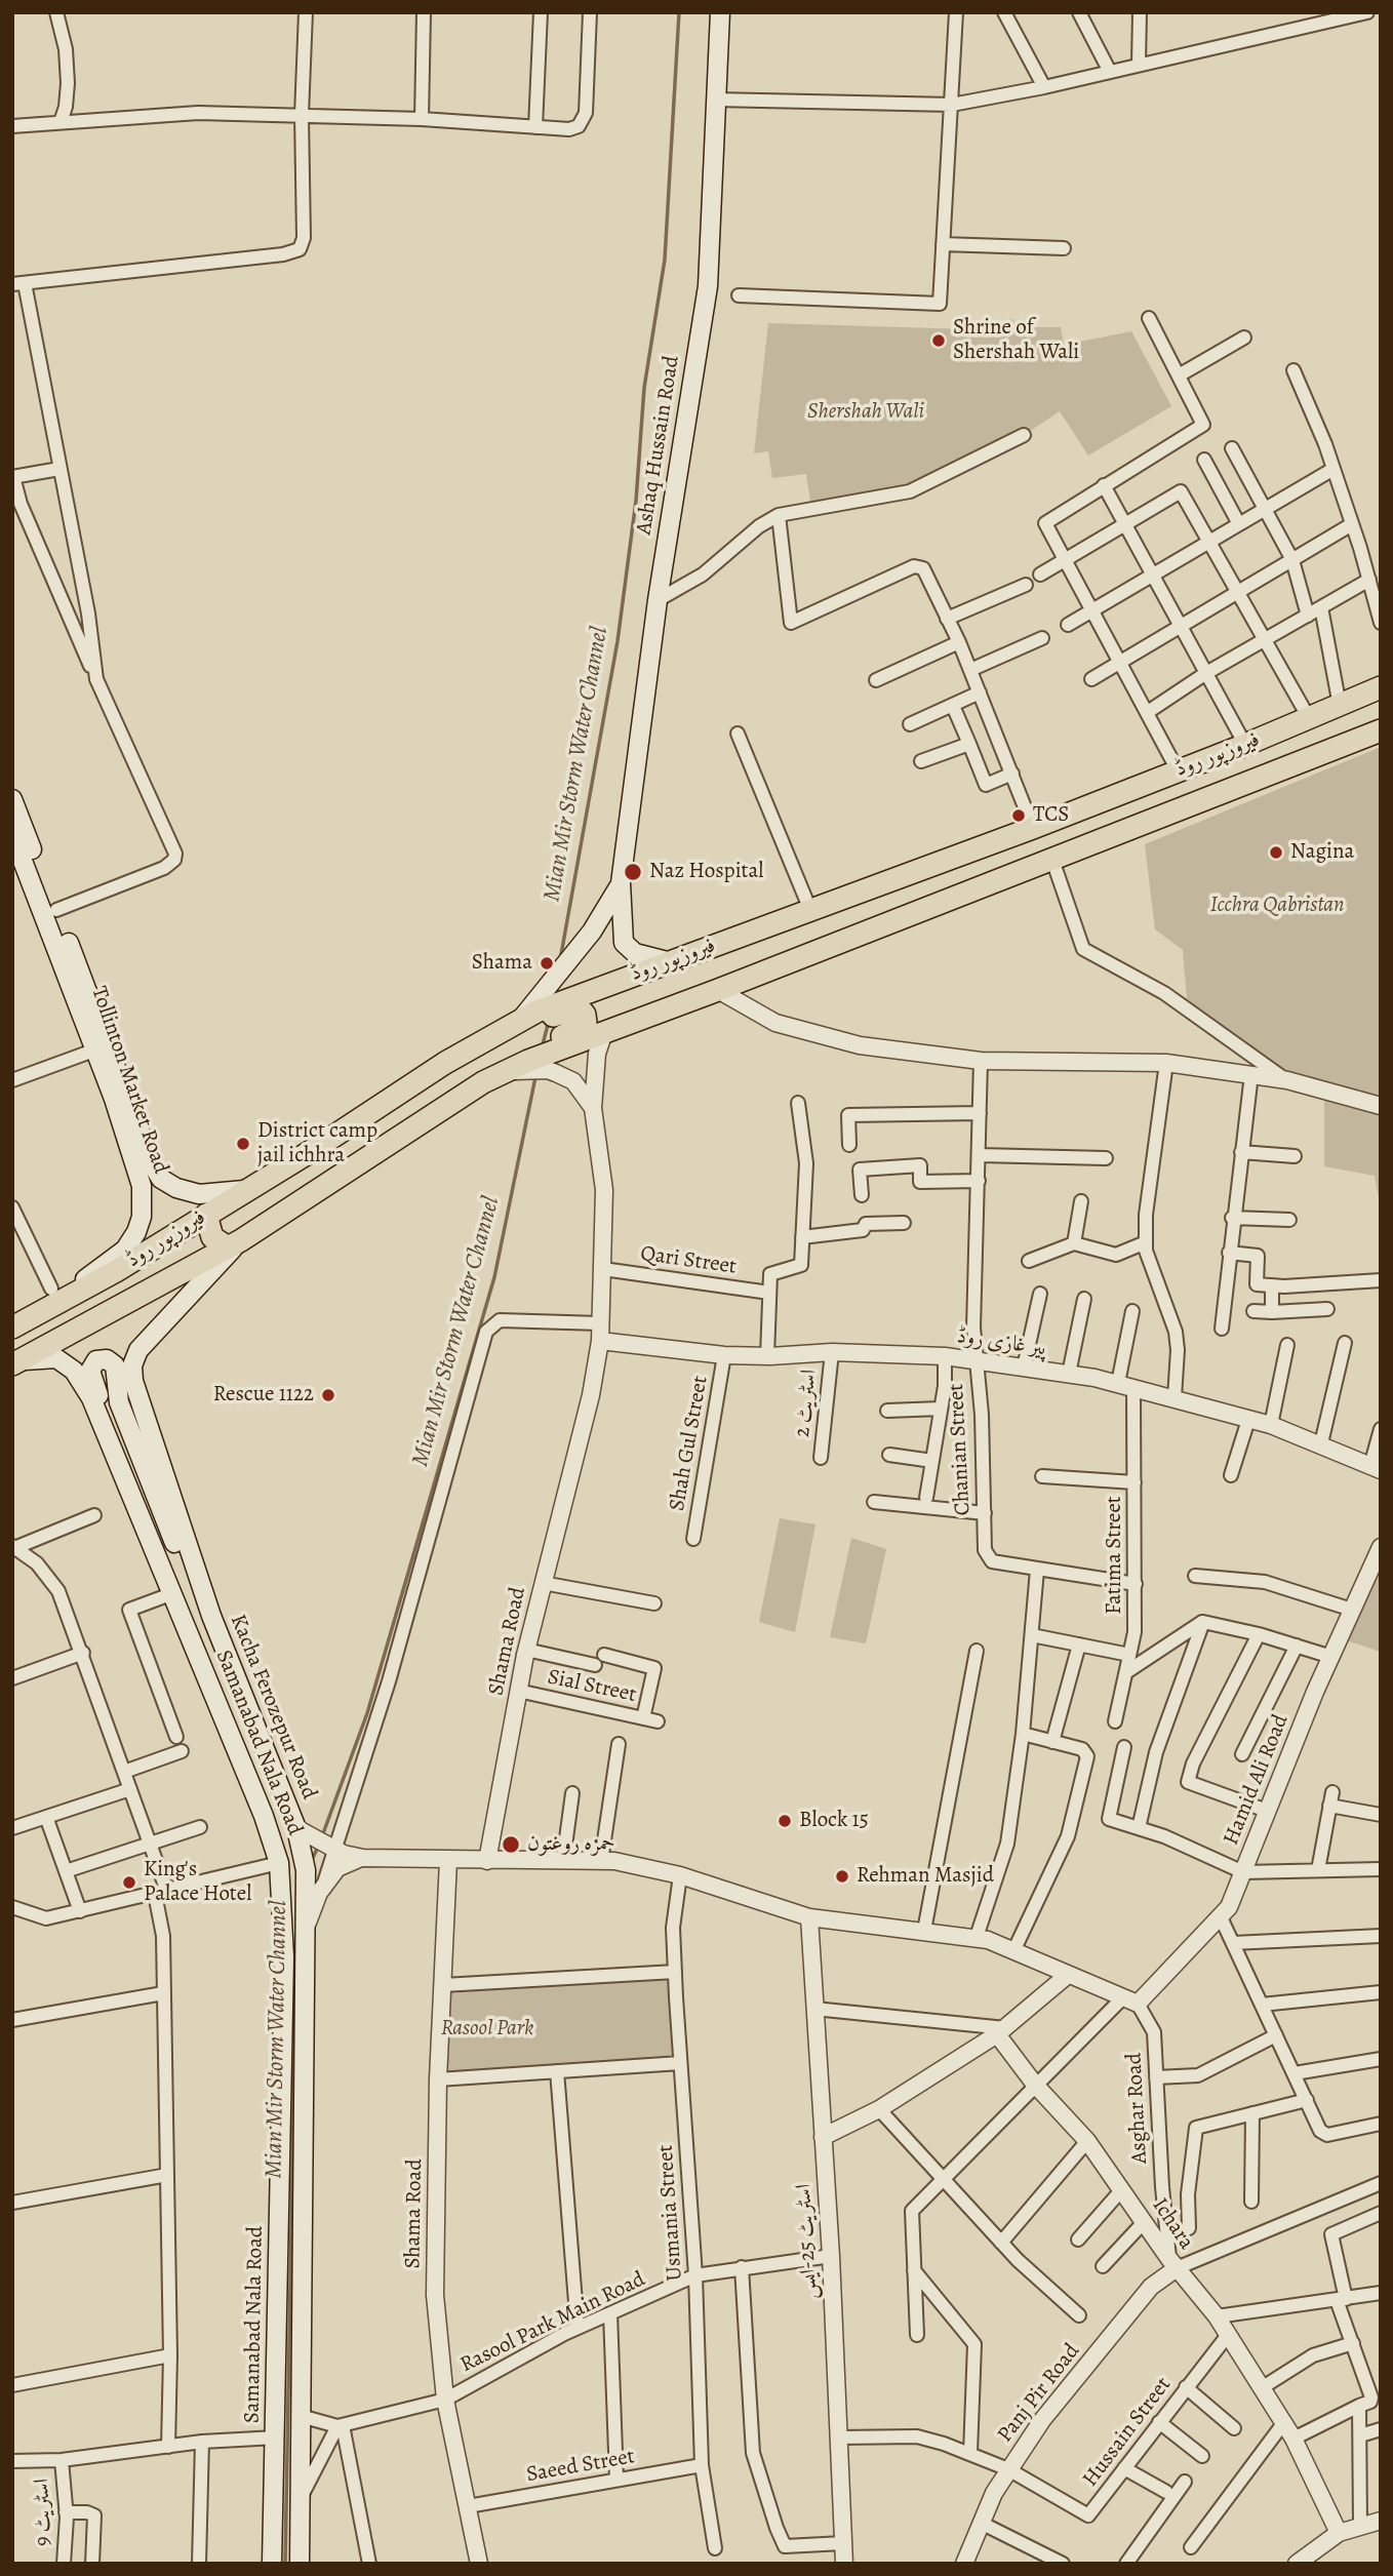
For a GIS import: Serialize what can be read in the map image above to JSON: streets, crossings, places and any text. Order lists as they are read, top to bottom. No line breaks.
{"streets":{"main road":["Ashaq Hussain Road","فیروزپور روڈ","Tollinton Market Road","Kacha Ferozepur Road","Samanabad Nala Road"],"street":["Qari Street","پیر غازی روڈ","اسٹریٹ 2","Shah Gul Street","Chanian Street","Fatima Street","Shama Road","Sial Street","Hamid Ali Road","Asghar Road","Usmania Street","Ichara","اسٹریٹ 25-ایس","Rasool Park Main Road","Panj Pir Road","Hussain Street","Saeed Street","اسٹریٹ 9"]},"crossings":[["Ashaq Hussain Road","فیروزپور روڈ"],["فیروزپور روڈ","Tollinton Market Road"],["فیروزپور روڈ","Shama Road"],["فیروزپور روڈ","Kacha Ferozepur Road"],["فیروزپور روڈ","Samanabad Nala Road"],["Qari Street","Shama Road"],["پیر غازی روڈ","اسٹریٹ 2"],["پیر غازی روڈ","Shah Gul Street"],["پیر غازی روڈ","Chanian Street"],["پیر غازی روڈ","Fatima Street"],["پیر غازی روڈ","Shama Road"],["Chanian Street","Fatima Street"],["Shama Road","Sial Street"],["Shama Road","Kacha Ferozepur Road"],["Shama Road","Rasool Park Main Road"],["Shama Road","Saeed Street"],["Kacha Ferozepur Road","Rasool Park Main Road"],["Hamid Ali Road","Asghar Road"],["Asghar Road","Ichara"],["Asghar Road","Panj Pir Road"],["Usmania Street","Rasool Park Main Road"],["Usmania Street","Saeed Street"],["Ichara","Panj Pir Road"],["Ichara","Hussain Street"],["اسٹریٹ 25-ایس","Rasool Park Main Road"],["Panj Pir Road","Hussain Street"]],"water":["Mian Mir Storm Water Channel"],"parks":["Shershah Wali","Icchra Qabristan","Rasool Park"],"places":["Shrine of Shershah Wali","TCS","Nagina","Naz Hospital","Shama","District camp jail ichhra","Rescue 1122","Block 15","حمزه روغتون","Rehman Masjid","King's Palace Hotel"]}
